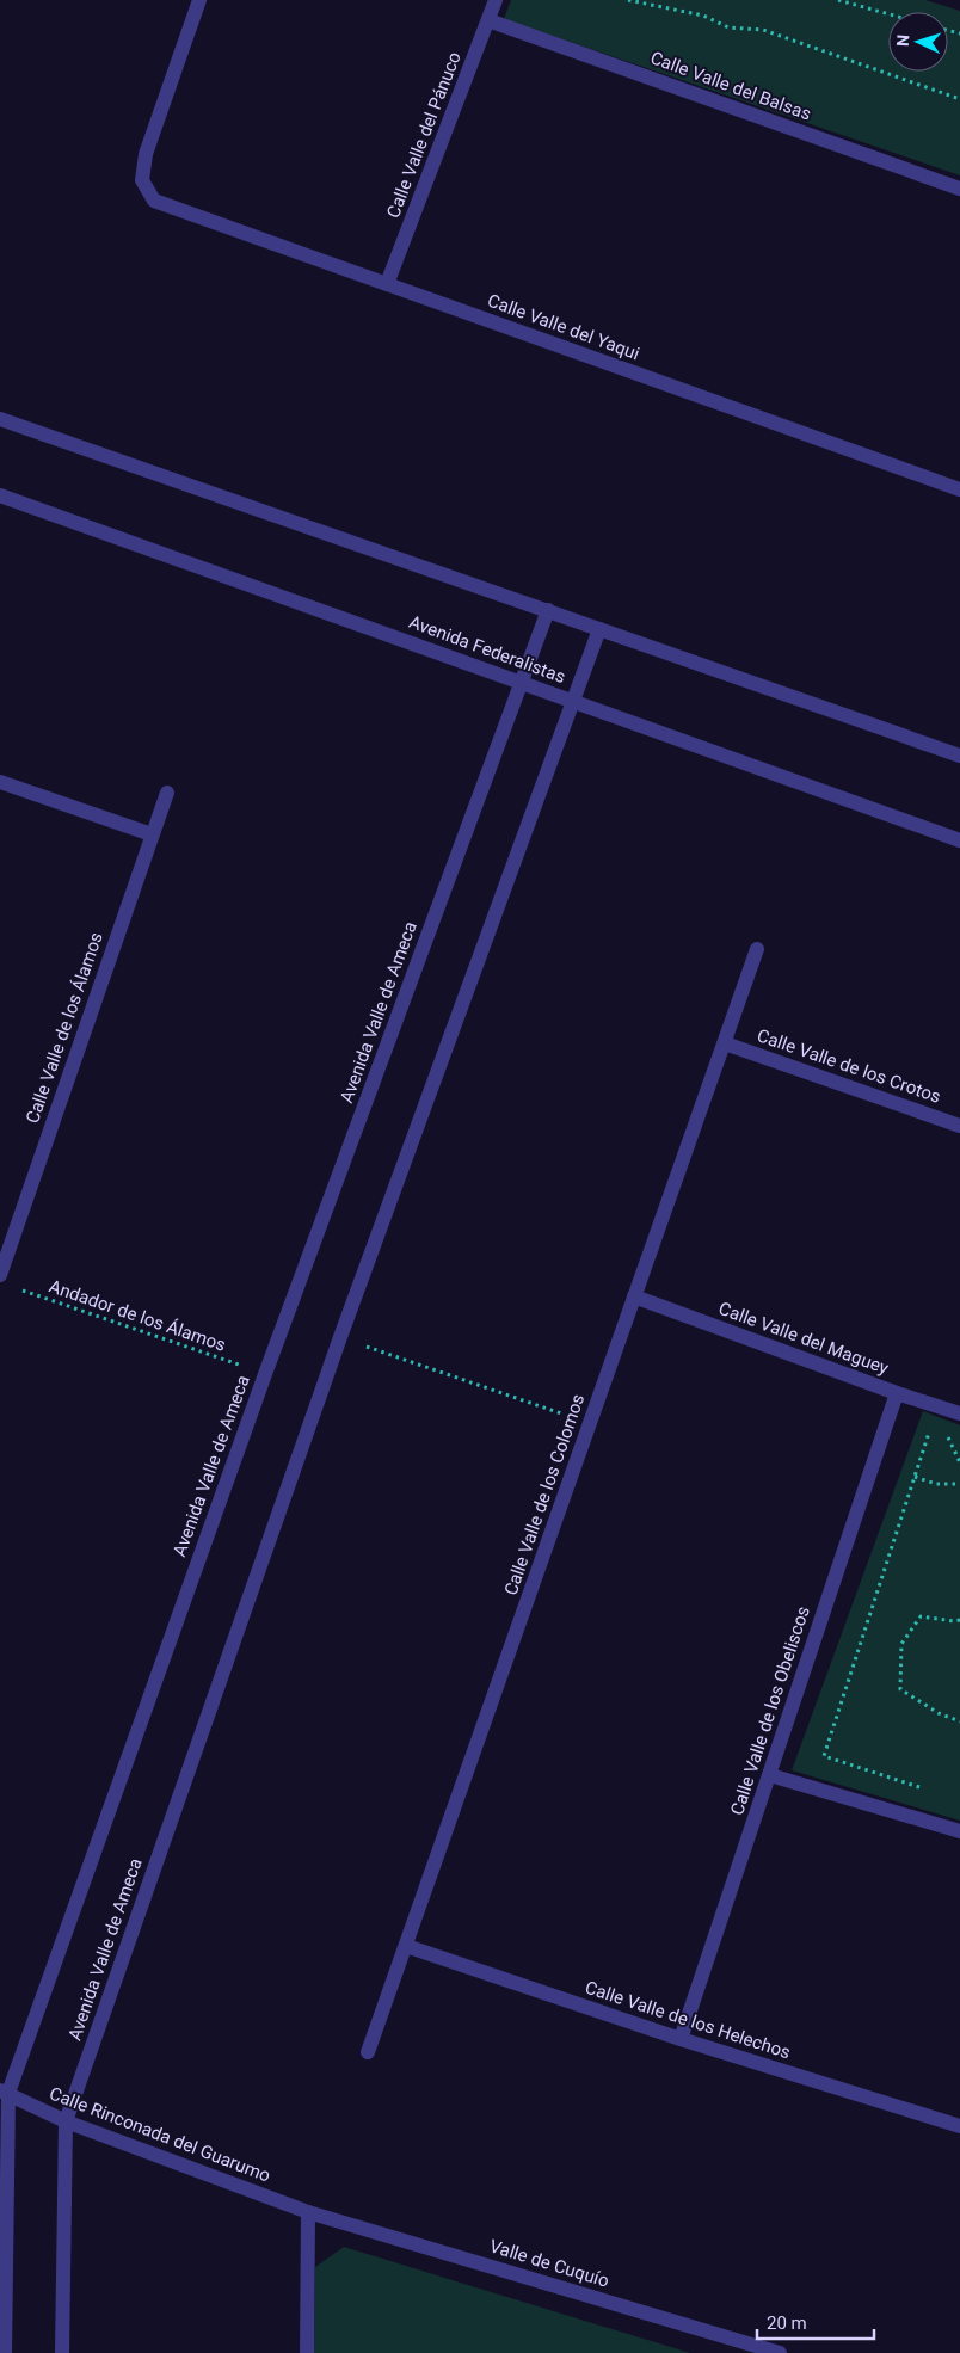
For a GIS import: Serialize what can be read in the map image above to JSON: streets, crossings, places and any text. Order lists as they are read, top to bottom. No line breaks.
{"streets":{"street":["Calle Valle del Balsas","Calle Valle del Pánuco","Calle Valle del Yaqui","Avenida Federalistas","Avenida Valle de Ameca","Calle Valle de los Álamos","Calle Valle de los Crotos","Calle Valle del Maguey","Calle Valle de los Colomos","Calle Valle de los Obeliscos","Calle Valle de los Helechos","Calle Rinconada del Guarumo","Valle de Cuquío"],"path":["Andador de los Álamos"]},"crossings":[["Calle Valle del Balsas","Calle Valle del Pánuco"],["Calle Valle del Pánuco","Calle Valle del Yaqui"],["Avenida Federalistas","Avenida Valle de Ameca"],["Avenida Valle de Ameca","Andador de los Álamos"],["Avenida Valle de Ameca","Calle Rinconada del Guarumo"],["Calle Valle de los Crotos","Calle Valle de los Colomos"],["Calle Valle del Maguey","Calle Valle de los Colomos"],["Calle Valle del Maguey","Calle Valle de los Obeliscos"],["Calle Valle de los Colomos","Calle Valle de los Helechos"],["Calle Valle de los Obeliscos","Calle Valle de los Helechos"],["Calle Rinconada del Guarumo","Valle de Cuquío"]],"scale_bar":"20 m","north":"left"}
